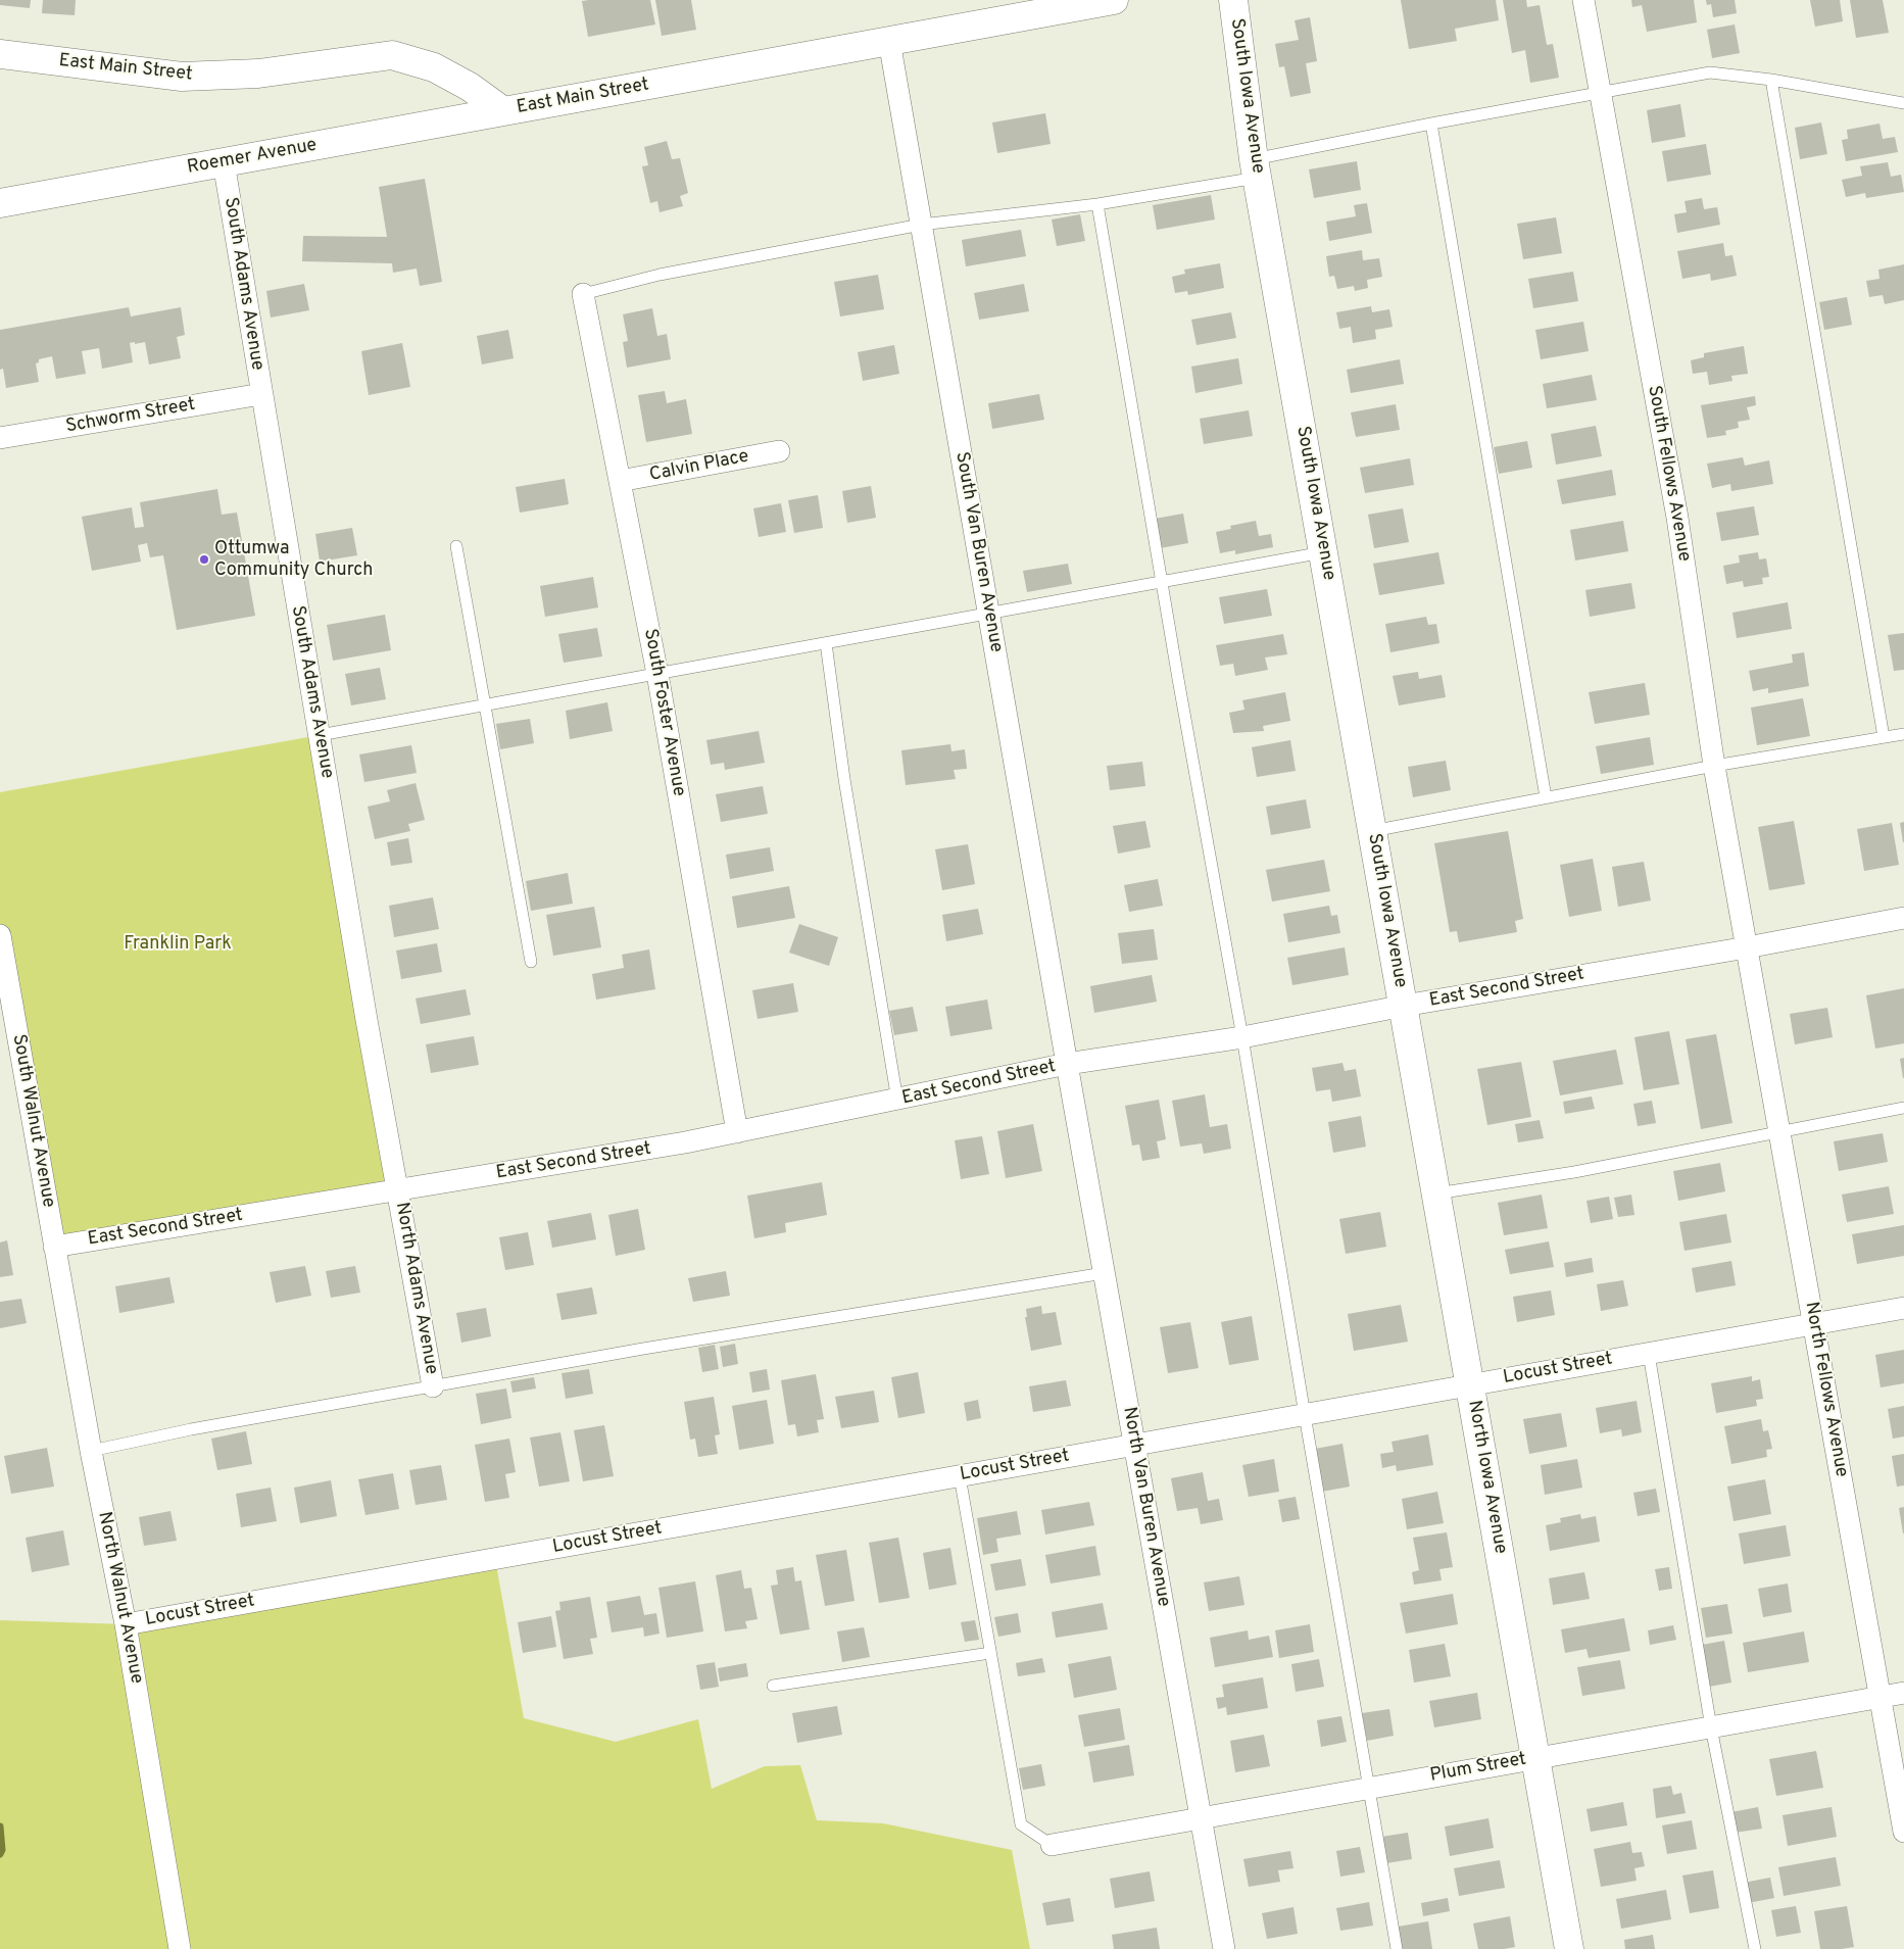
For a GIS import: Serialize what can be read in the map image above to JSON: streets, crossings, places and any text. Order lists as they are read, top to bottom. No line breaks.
{"streets":{"main road":["East Main Street","South Iowa Avenue","Roemer Avenue","North Iowa Avenue"],"street":["South Adams Avenue","Schworm Street","Calvin Place","South Fellows Avenue","South Van Buren Avenue","South Foster Avenue","East Second Street","South Walnut Avenue","North Adams Avenue","Locust Street","North Fellows Avenue","North Van Buren Avenue","North Walnut Avenue","Plum Street"]},"crossings":[["East Main Street","Roemer Avenue"],["East Main Street","South Van Buren Avenue"],["South Iowa Avenue","East Second Street"],["South Iowa Avenue","North Iowa Avenue"],["Roemer Avenue","South Adams Avenue"],["South Adams Avenue","Schworm Street"],["South Adams Avenue","East Second Street"],["South Adams Avenue","North Adams Avenue"],["Calvin Place","South Foster Avenue"],["South Fellows Avenue","East Second Street"],["South Fellows Avenue","North Fellows Avenue"],["South Van Buren Avenue","East Second Street"],["South Van Buren Avenue","North Van Buren Avenue"],["South Foster Avenue","East Second Street"],["East Second Street","South Walnut Avenue"],["East Second Street","North Adams Avenue"],["East Second Street","North Fellows Avenue"],["East Second Street","North Iowa Avenue"],["East Second Street","North Van Buren Avenue"],["East Second Street","North Walnut Avenue"],["South Walnut Avenue","North Walnut Avenue"],["Locust Street","North Fellows Avenue"],["Locust Street","North Iowa Avenue"],["Locust Street","North Van Buren Avenue"],["Locust Street","North Walnut Avenue"],["North Fellows Avenue","Plum Street"],["North Iowa Avenue","Plum Street"],["North Van Buren Avenue","Plum Street"]],"parks":["Franklin Park"],"places":["Ottumwa Community Church"]}
